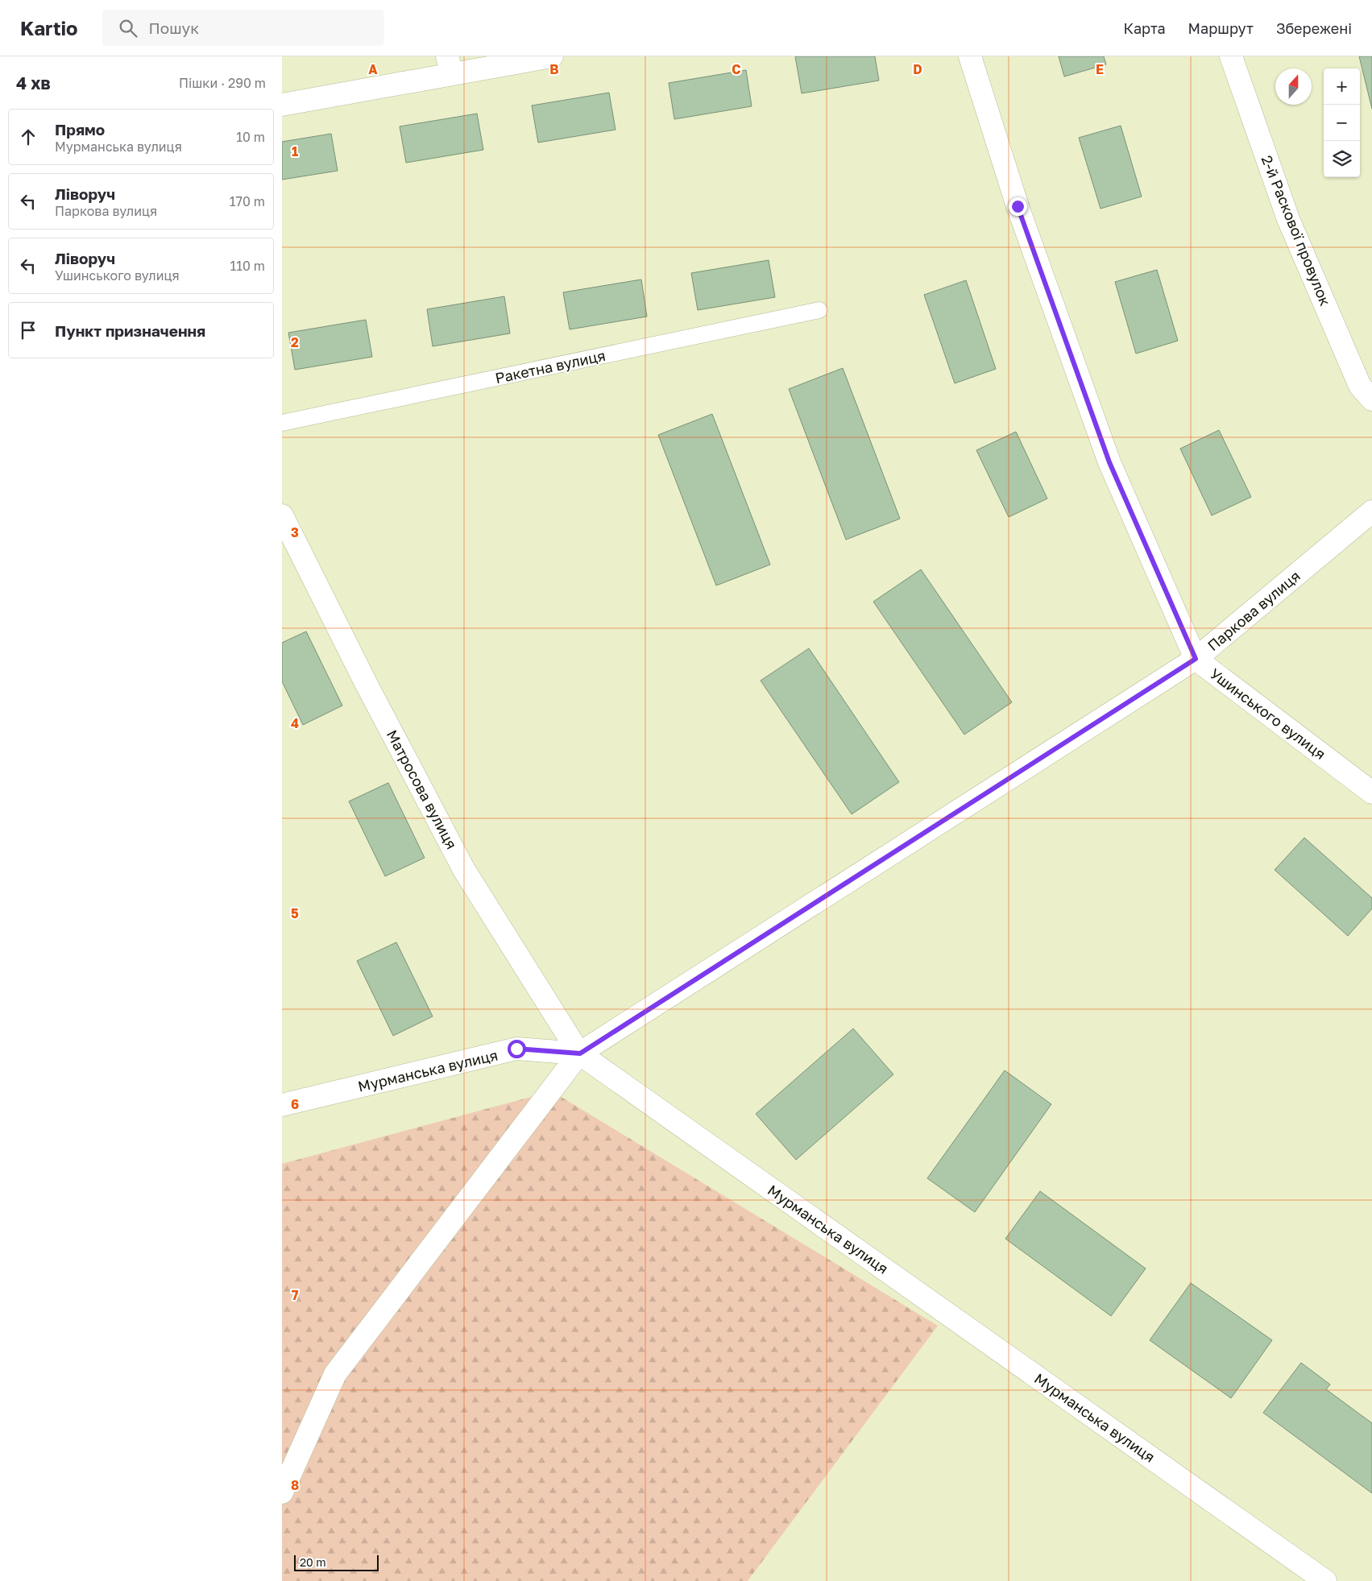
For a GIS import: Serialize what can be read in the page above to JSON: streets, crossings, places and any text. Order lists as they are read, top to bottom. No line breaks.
{"streets":{"street":["2-й Раскової провулок","Паркова вулиця","Ушинського вулиця","Матросова вулиця","Мурманська вулиця"],"lane":["Ракетна вулиця"]},"crossings":[["Паркова вулиця","Ушинського вулиця"],["Паркова вулиця","Матросова вулиця"],["Паркова вулиця","Мурманська вулиця"],["Матросова вулиця","Мурманська вулиця"]],"scale_bar":"20 m","north":"top","page":{"header":"Kartio","search":"Пошук","nav":["Карта","Маршрут","Збережені"],"heading":["4 хв","Пішки · 290 m"],"map_buttons":["+","−"],"list":[["Прямо","Мурманська вулиця","10 m"],["Ліворуч","Паркова вулиця","170 m"],["Ліворуч","Ушинського вулиця","110 m"],"Пункт призначення"],"scale":"20 m"},"grid":{"columns":["A","B","C","D","E"],"rows":["1","2","3","4","5","6","7","8"]}}
